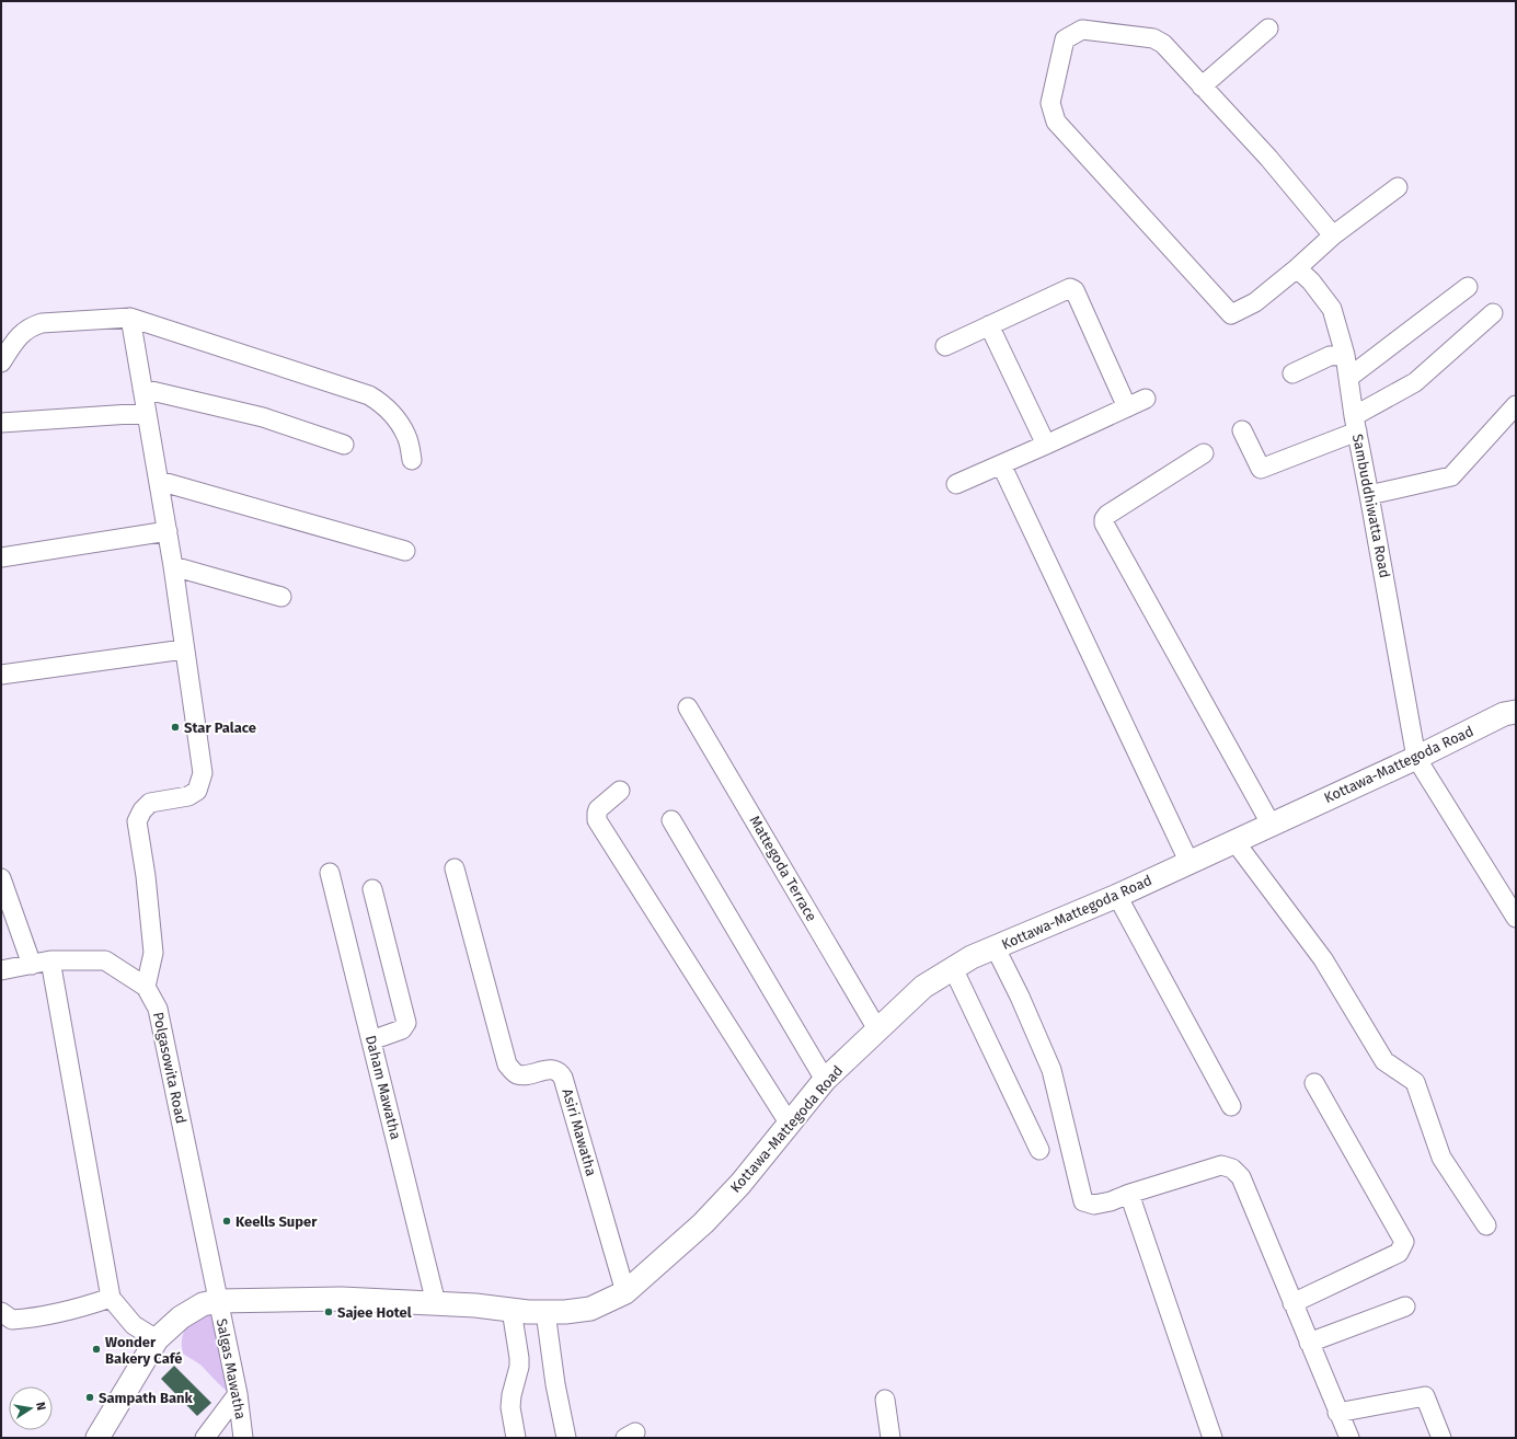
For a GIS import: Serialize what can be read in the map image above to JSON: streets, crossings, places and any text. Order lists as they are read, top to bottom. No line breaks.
{"streets":{"main road":["Kottawa-Mattegoda Road"],"street":["Sambuddhiwatta Road","Mattegoda Terrace","Polgasowita Road","Daham Mawatha","Asiri Mawatha","Salgas Mawatha"]},"crossings":[["Sambuddhiwatta Road","Kottawa-Mattegoda Road"],["Kottawa-Mattegoda Road","Mattegoda Terrace"],["Kottawa-Mattegoda Road","Polgasowita Road"],["Kottawa-Mattegoda Road","Daham Mawatha"],["Kottawa-Mattegoda Road","Asiri Mawatha"],["Kottawa-Mattegoda Road","Salgas Mawatha"],["Polgasowita Road","Salgas Mawatha"]],"places":["Star Palace","Keells Super","Sajee Hotel","Wonder Bakery Café","Sampath Bank"],"north":"right"}
